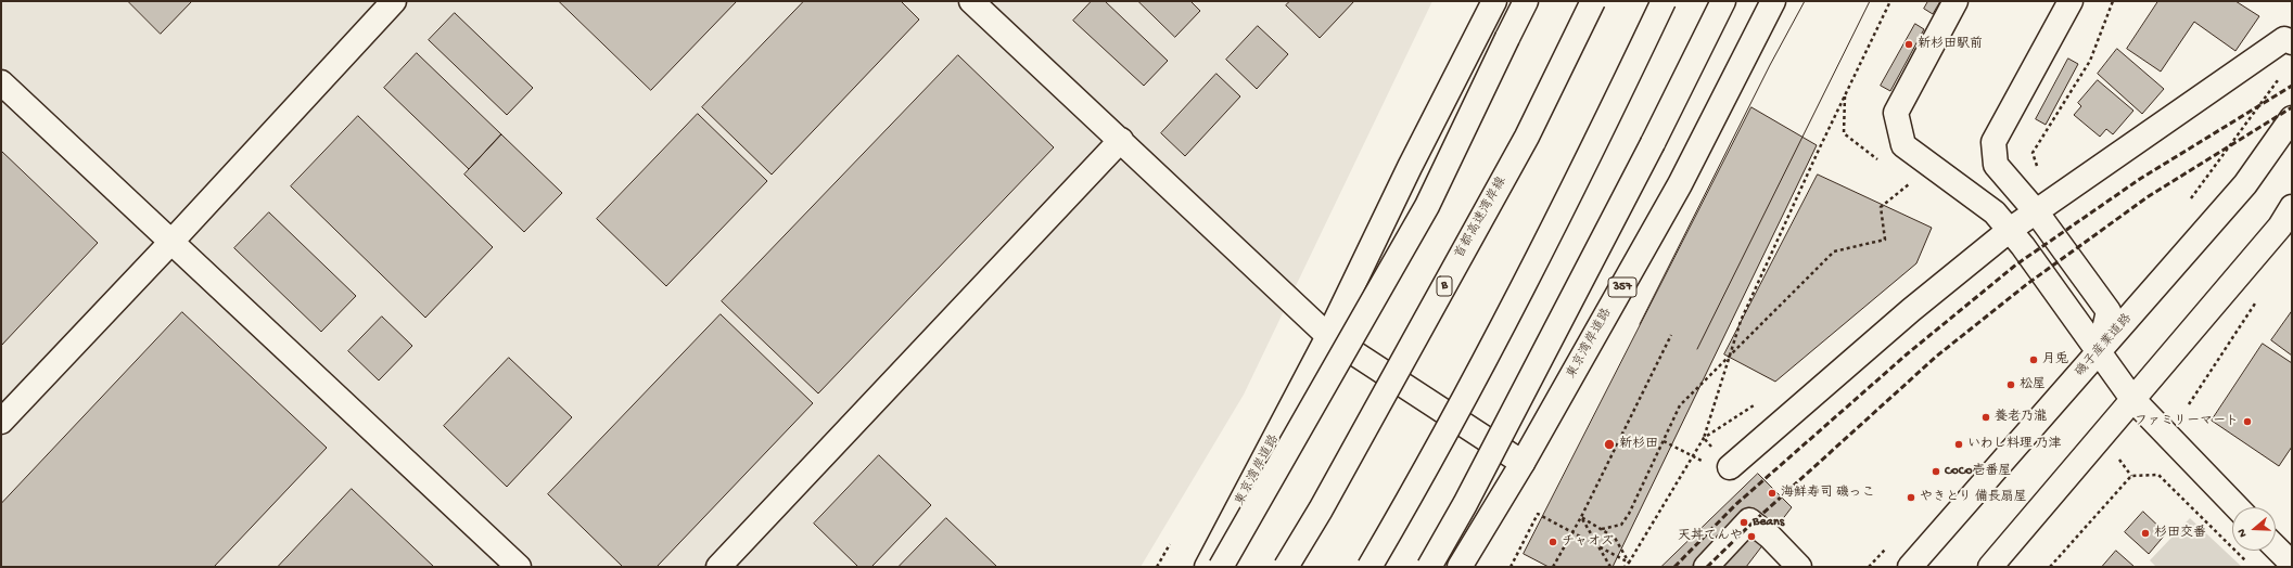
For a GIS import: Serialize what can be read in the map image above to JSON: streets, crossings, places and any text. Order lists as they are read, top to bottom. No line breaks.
{"streets":{"main road":["首都高速湾岸線","B","357","東京湾岸道路","磯子産業道路"]},"places":["新杉田駅前","月兎","松屋","養老乃瀧","ファミリーマート","新杉田","いわし料理 乃津","CoCo壱番屋","海鮮寿司 磯っこ","やきとり 備長扇屋","Beans","杉田交番","天丼てんや","チャオズ"],"north":"left"}
